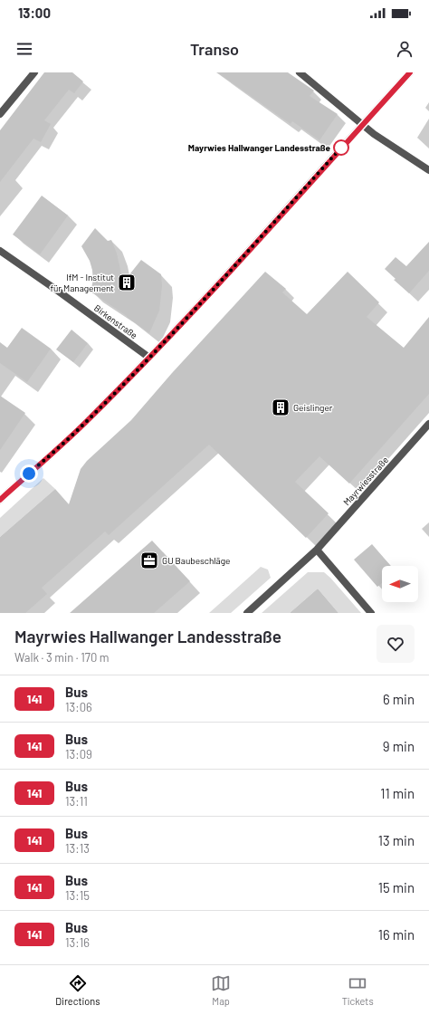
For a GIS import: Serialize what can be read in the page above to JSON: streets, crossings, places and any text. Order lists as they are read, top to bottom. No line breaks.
{"streets":{"street":["Birkenstraße","Mayrwiesstraße"]},"places":{"other":["Mayrwies Hallwanger Landesstraße"],"building":["IfM - Institut für Management","Geislinger"],"office":["GU Baubeschläge"]},"lines":["bus line 141"],"north":"left","page":{"status":"13:00","header":"Transo","heading":["Mayrwies Hallwanger Landesstraße","Walk · 3 min · 170 m"],"list":[{"mark":"141","name":"Bus","note":"13:06","value":"6 min"},{"mark":"141","name":"Bus","note":"13:09","value":"9 min"},{"mark":"141","name":"Bus","note":"13:11","value":"11 min"},{"mark":"141","name":"Bus","note":"13:13","value":"13 min"},{"mark":"141","name":"Bus","note":"13:15","value":"15 min"},{"mark":"141","name":"Bus","note":"13:16","value":"16 min"}],"tabs":["Directions","Map","Tickets"]}}
